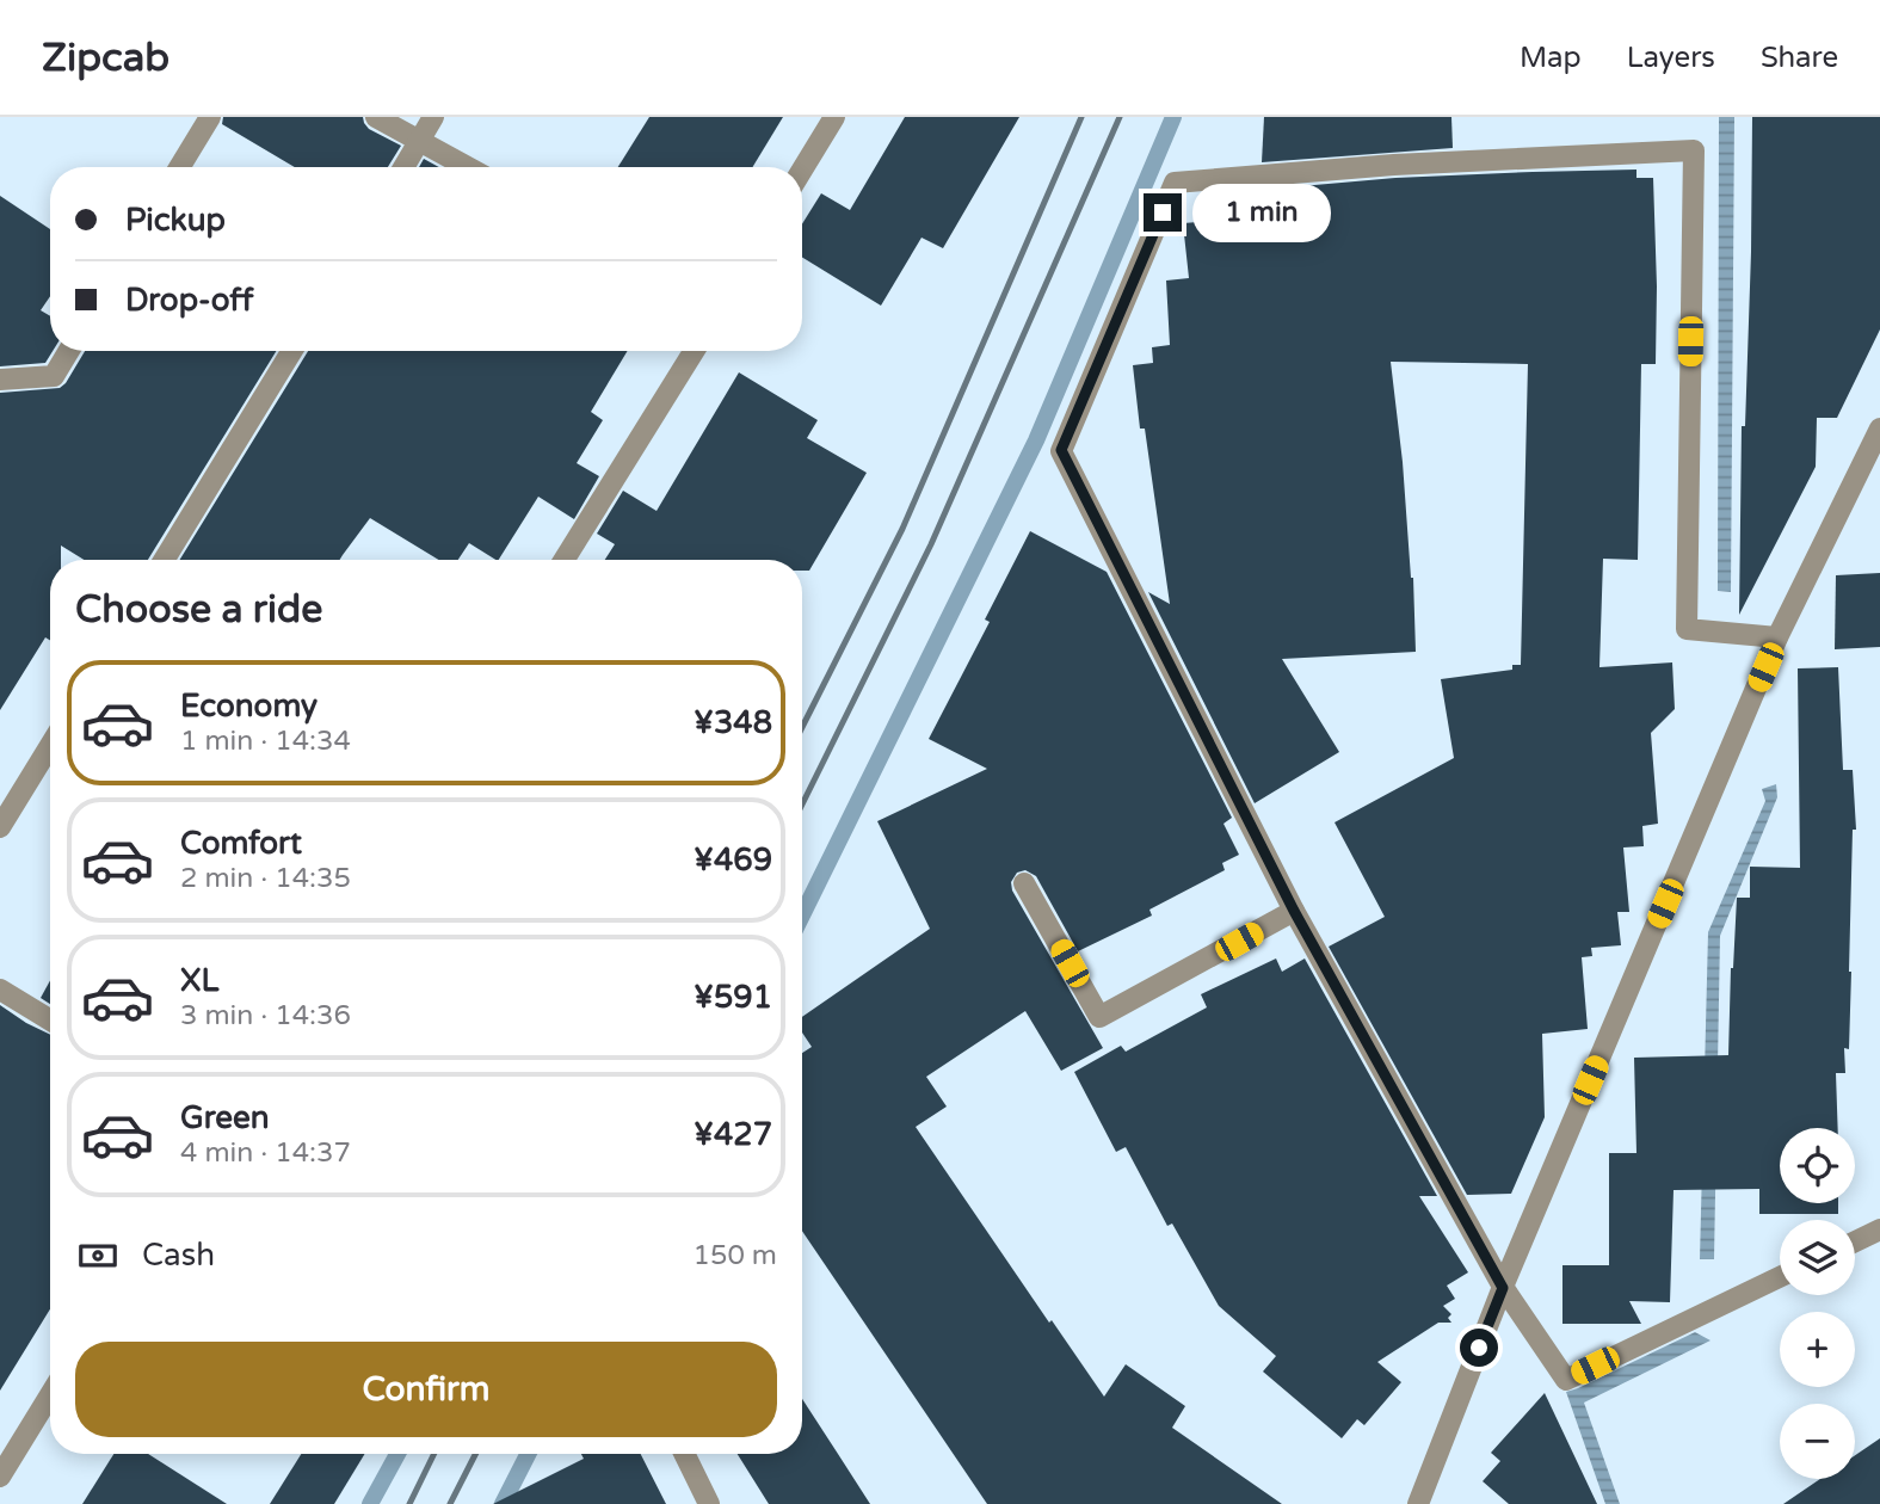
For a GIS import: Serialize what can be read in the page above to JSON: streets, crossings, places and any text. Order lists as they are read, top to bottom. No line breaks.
{"page":{"header":"Zipcab","nav":["Map","Layers","Share"],"banner":["Pickup","Drop-off"],"bubble":"1 min","heading":"Choose a ride","list":[{"name":"Economy","note":"1 min · 14:34","value":"¥348"},{"name":"Comfort","note":"2 min · 14:35","value":"¥469"},{"name":"XL","note":"3 min · 14:36","value":"¥591"},{"name":"Green","note":"4 min · 14:37","value":"¥427"}],"map_buttons":["+","−"],"pay":["Cash","150 m"],"buttons":"Confirm"}}
